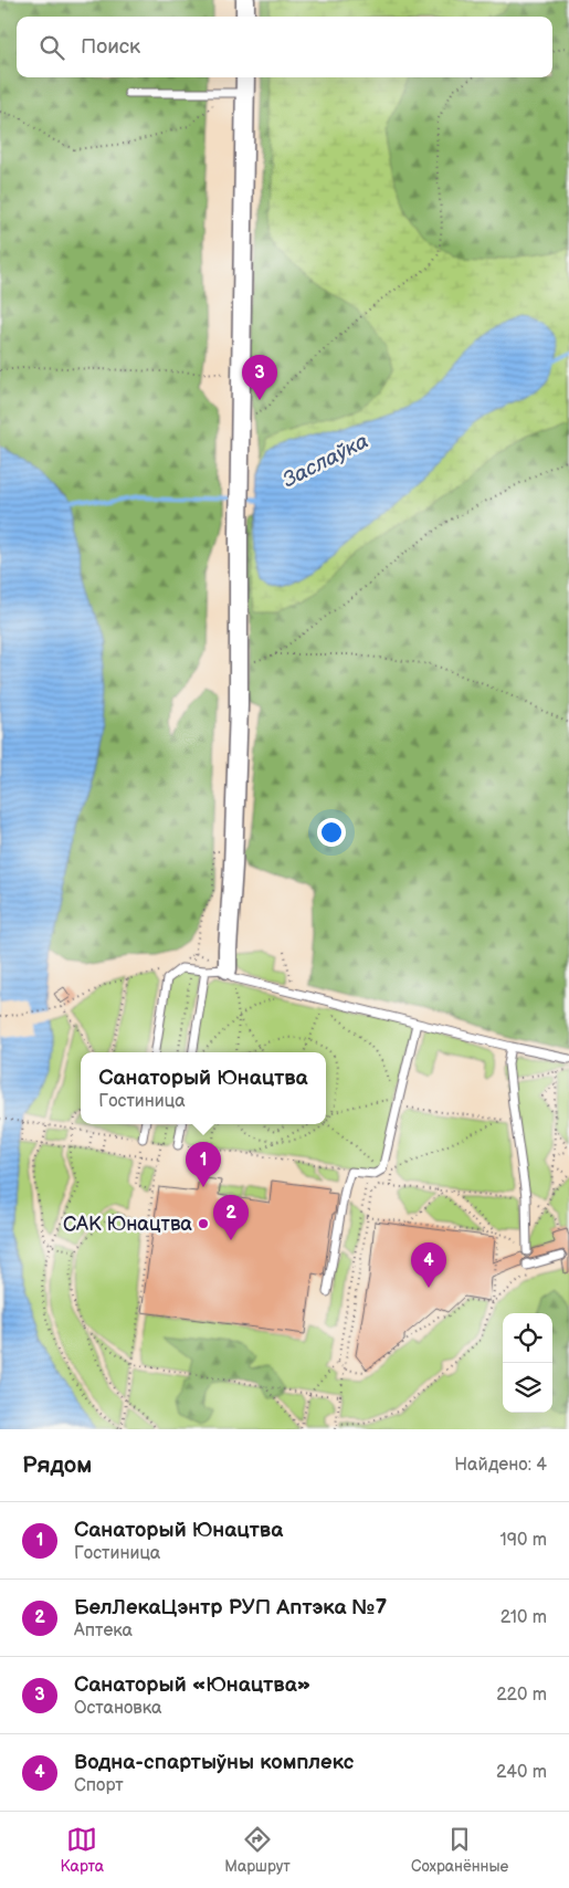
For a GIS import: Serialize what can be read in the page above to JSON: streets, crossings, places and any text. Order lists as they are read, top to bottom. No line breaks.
{"water":["Заслаўка"],"places":["САК Юнацтва"],"page":{"search":"Поиск","pins":["3","1","2","4"],"popup":["Санаторый Юнацтва","Гостиница"],"heading":["Рядом","Найдено: 4"],"list":[{"mark":"1","name":"Санаторый Юнацтва","note":"Гостиница","value":"190 m"},{"mark":"2","name":"БелЛекаЦэнтр РУП Аптэка №7","note":"Аптека","value":"210 m"},{"mark":"3","name":"Санаторый «Юнацтва»","note":"Остановка","value":"220 m"},{"mark":"4","name":"Водна-спартыўны комплекс","note":"Спорт","value":"240 m"}],"nav":["Карта","Маршрут","Сохранённые"]}}
